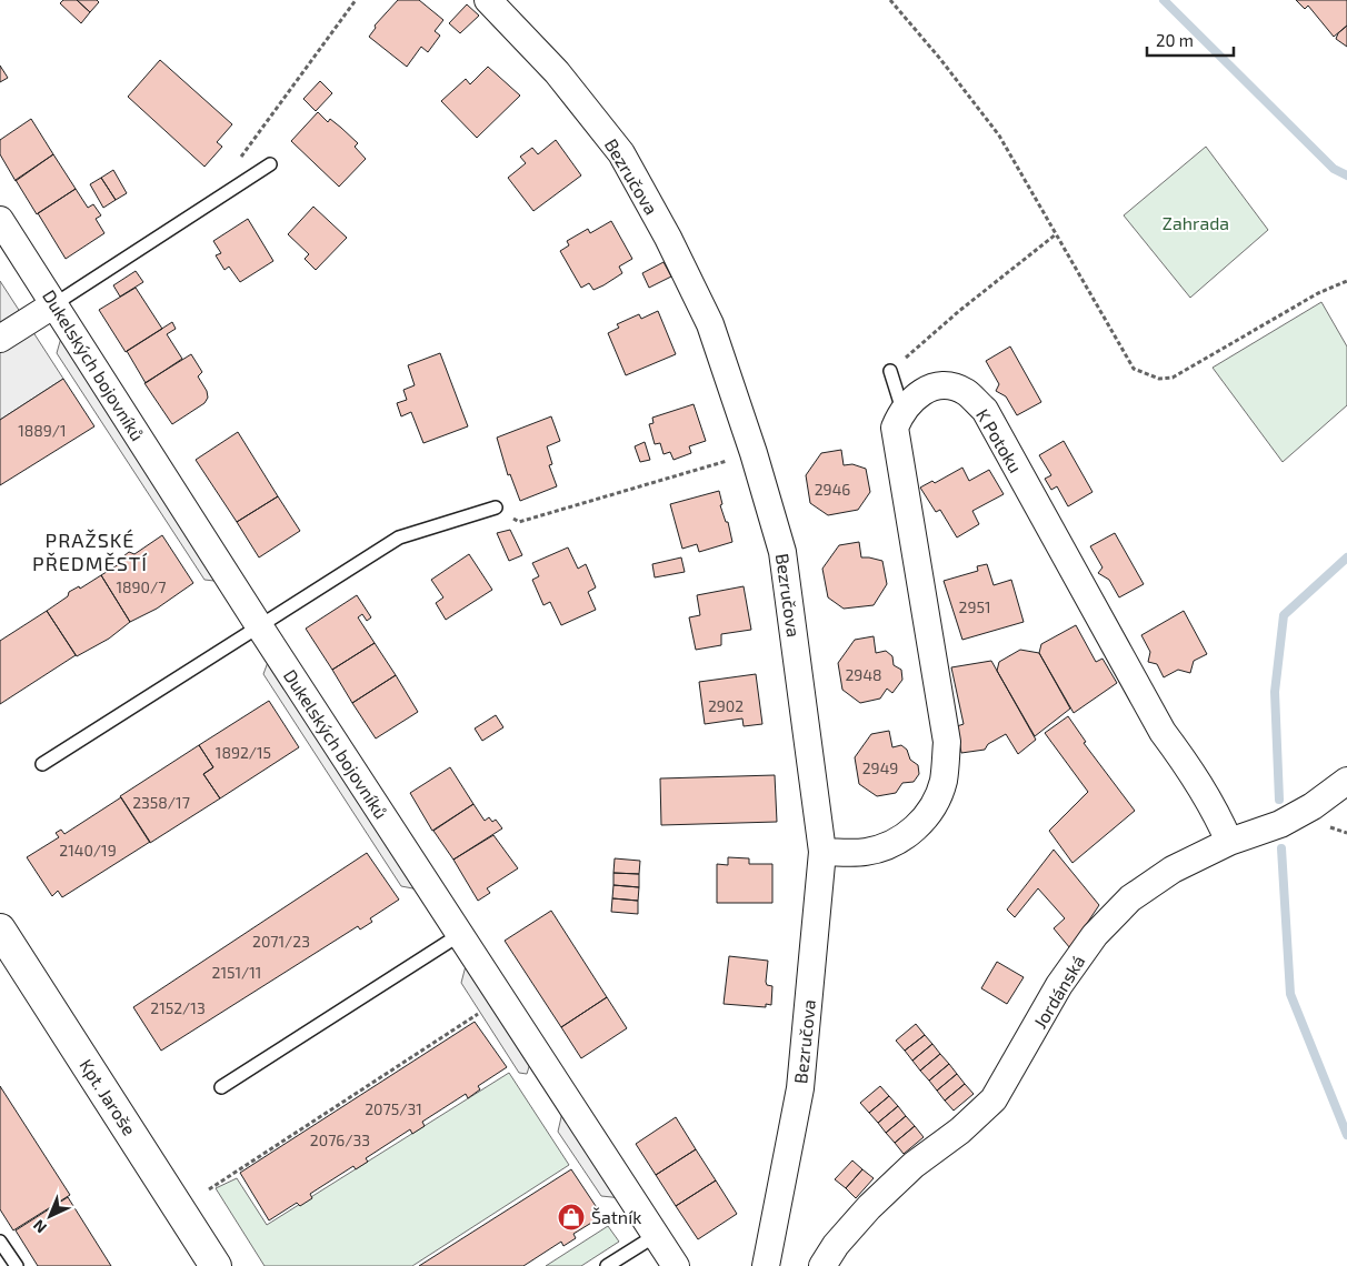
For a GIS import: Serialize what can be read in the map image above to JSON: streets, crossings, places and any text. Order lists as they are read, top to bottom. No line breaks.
{"streets":{"street":["Bezručova","Dukelských bojovníků","K Potoku","Jordánská","Kpt. Jaroše"]},"crossings":[["K Potoku","Jordánská"]],"districts":["PRAŽSKÉ PŘEDMĚSTÍ"],"parks":["Zahrada"],"places":{"shop":["Šatník"]},"house_numbers":["1889/1","2946","1890/7","2951","2948","2902","1892/15","2949","2358/17","2140/19","2071/23","2151/11","2152/13","2075/31","2076/33"],"scale_bar":"20 m","north":"bottom left"}
